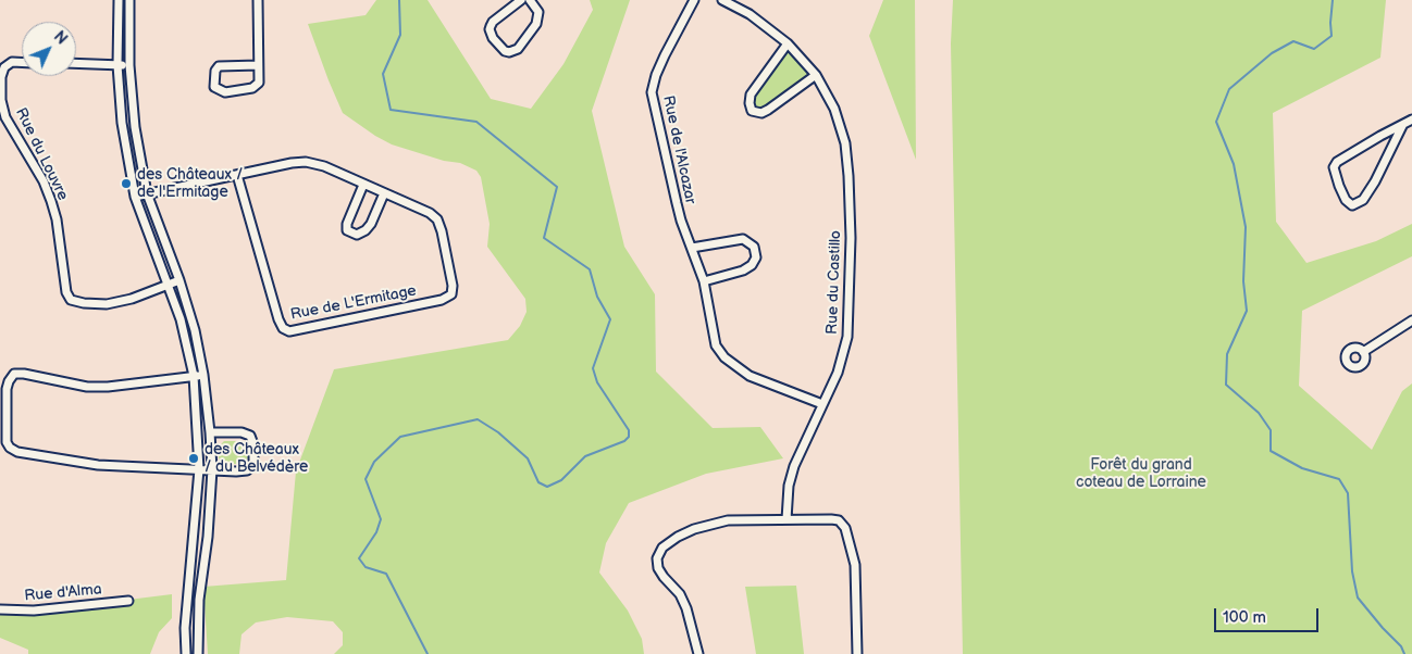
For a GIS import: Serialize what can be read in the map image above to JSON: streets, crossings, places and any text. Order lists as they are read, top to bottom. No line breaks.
{"streets":{"street":["Rue de l'Alcazar","Rue du Louvre","Rue du Castillo","Rue de L'Ermitage","Rue d'Alma"]},"crossings":[["Rue de l'Alcazar","Rue du Castillo"]],"parks":["Forêt du grand coteau de Lorraine"],"places":["des Châteaux / de l'Ermitage","des Châteaux / du Belvédère"],"scale_bar":"100 m","north":"top right"}
